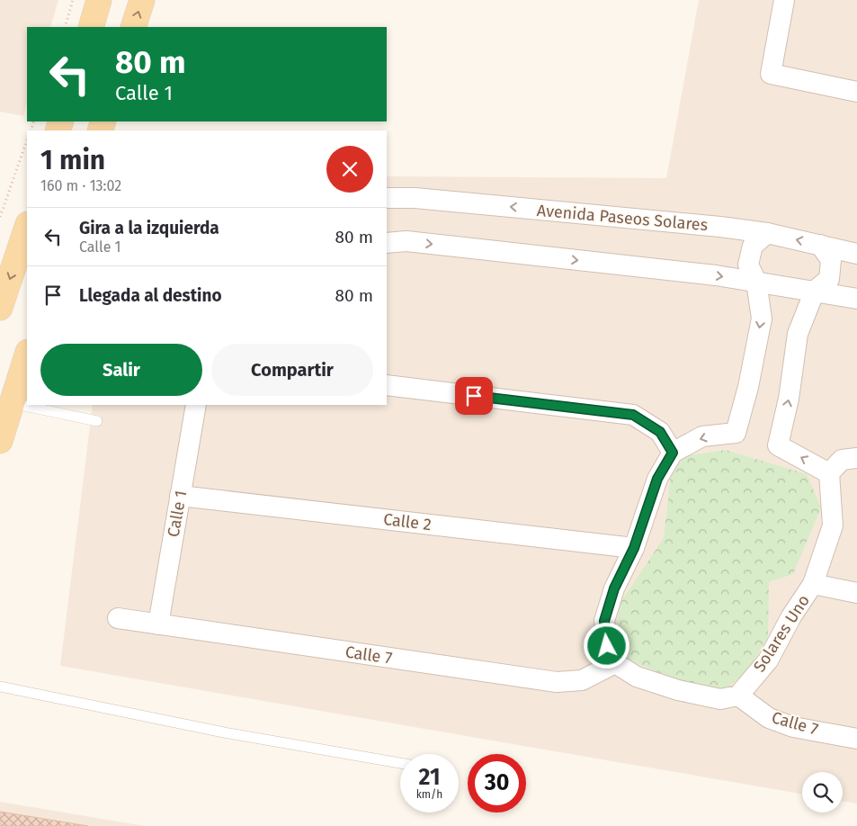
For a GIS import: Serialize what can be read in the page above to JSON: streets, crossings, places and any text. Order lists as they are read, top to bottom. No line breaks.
{"streets":{"street":["Avenida Paseos Solares","Calle 1","Calle 2","Solares Uno","Calle 7"]},"crossings":[["Calle 1","Calle 2"],["Calle 1","Calle 7"],["Solares Uno","Calle 7"]],"page":{"turn":["80 m","Calle 1"],"heading":["1 min","160 m · 13:02"],"list":[{"name":"Gira a la izquierda","note":"Calle 1","value":"80 m"},{"name":"Llegada al destino","value":"80 m"}],"buttons":["Salir","Compartir"],"speed":"21 km/h","limit":"30"}}
